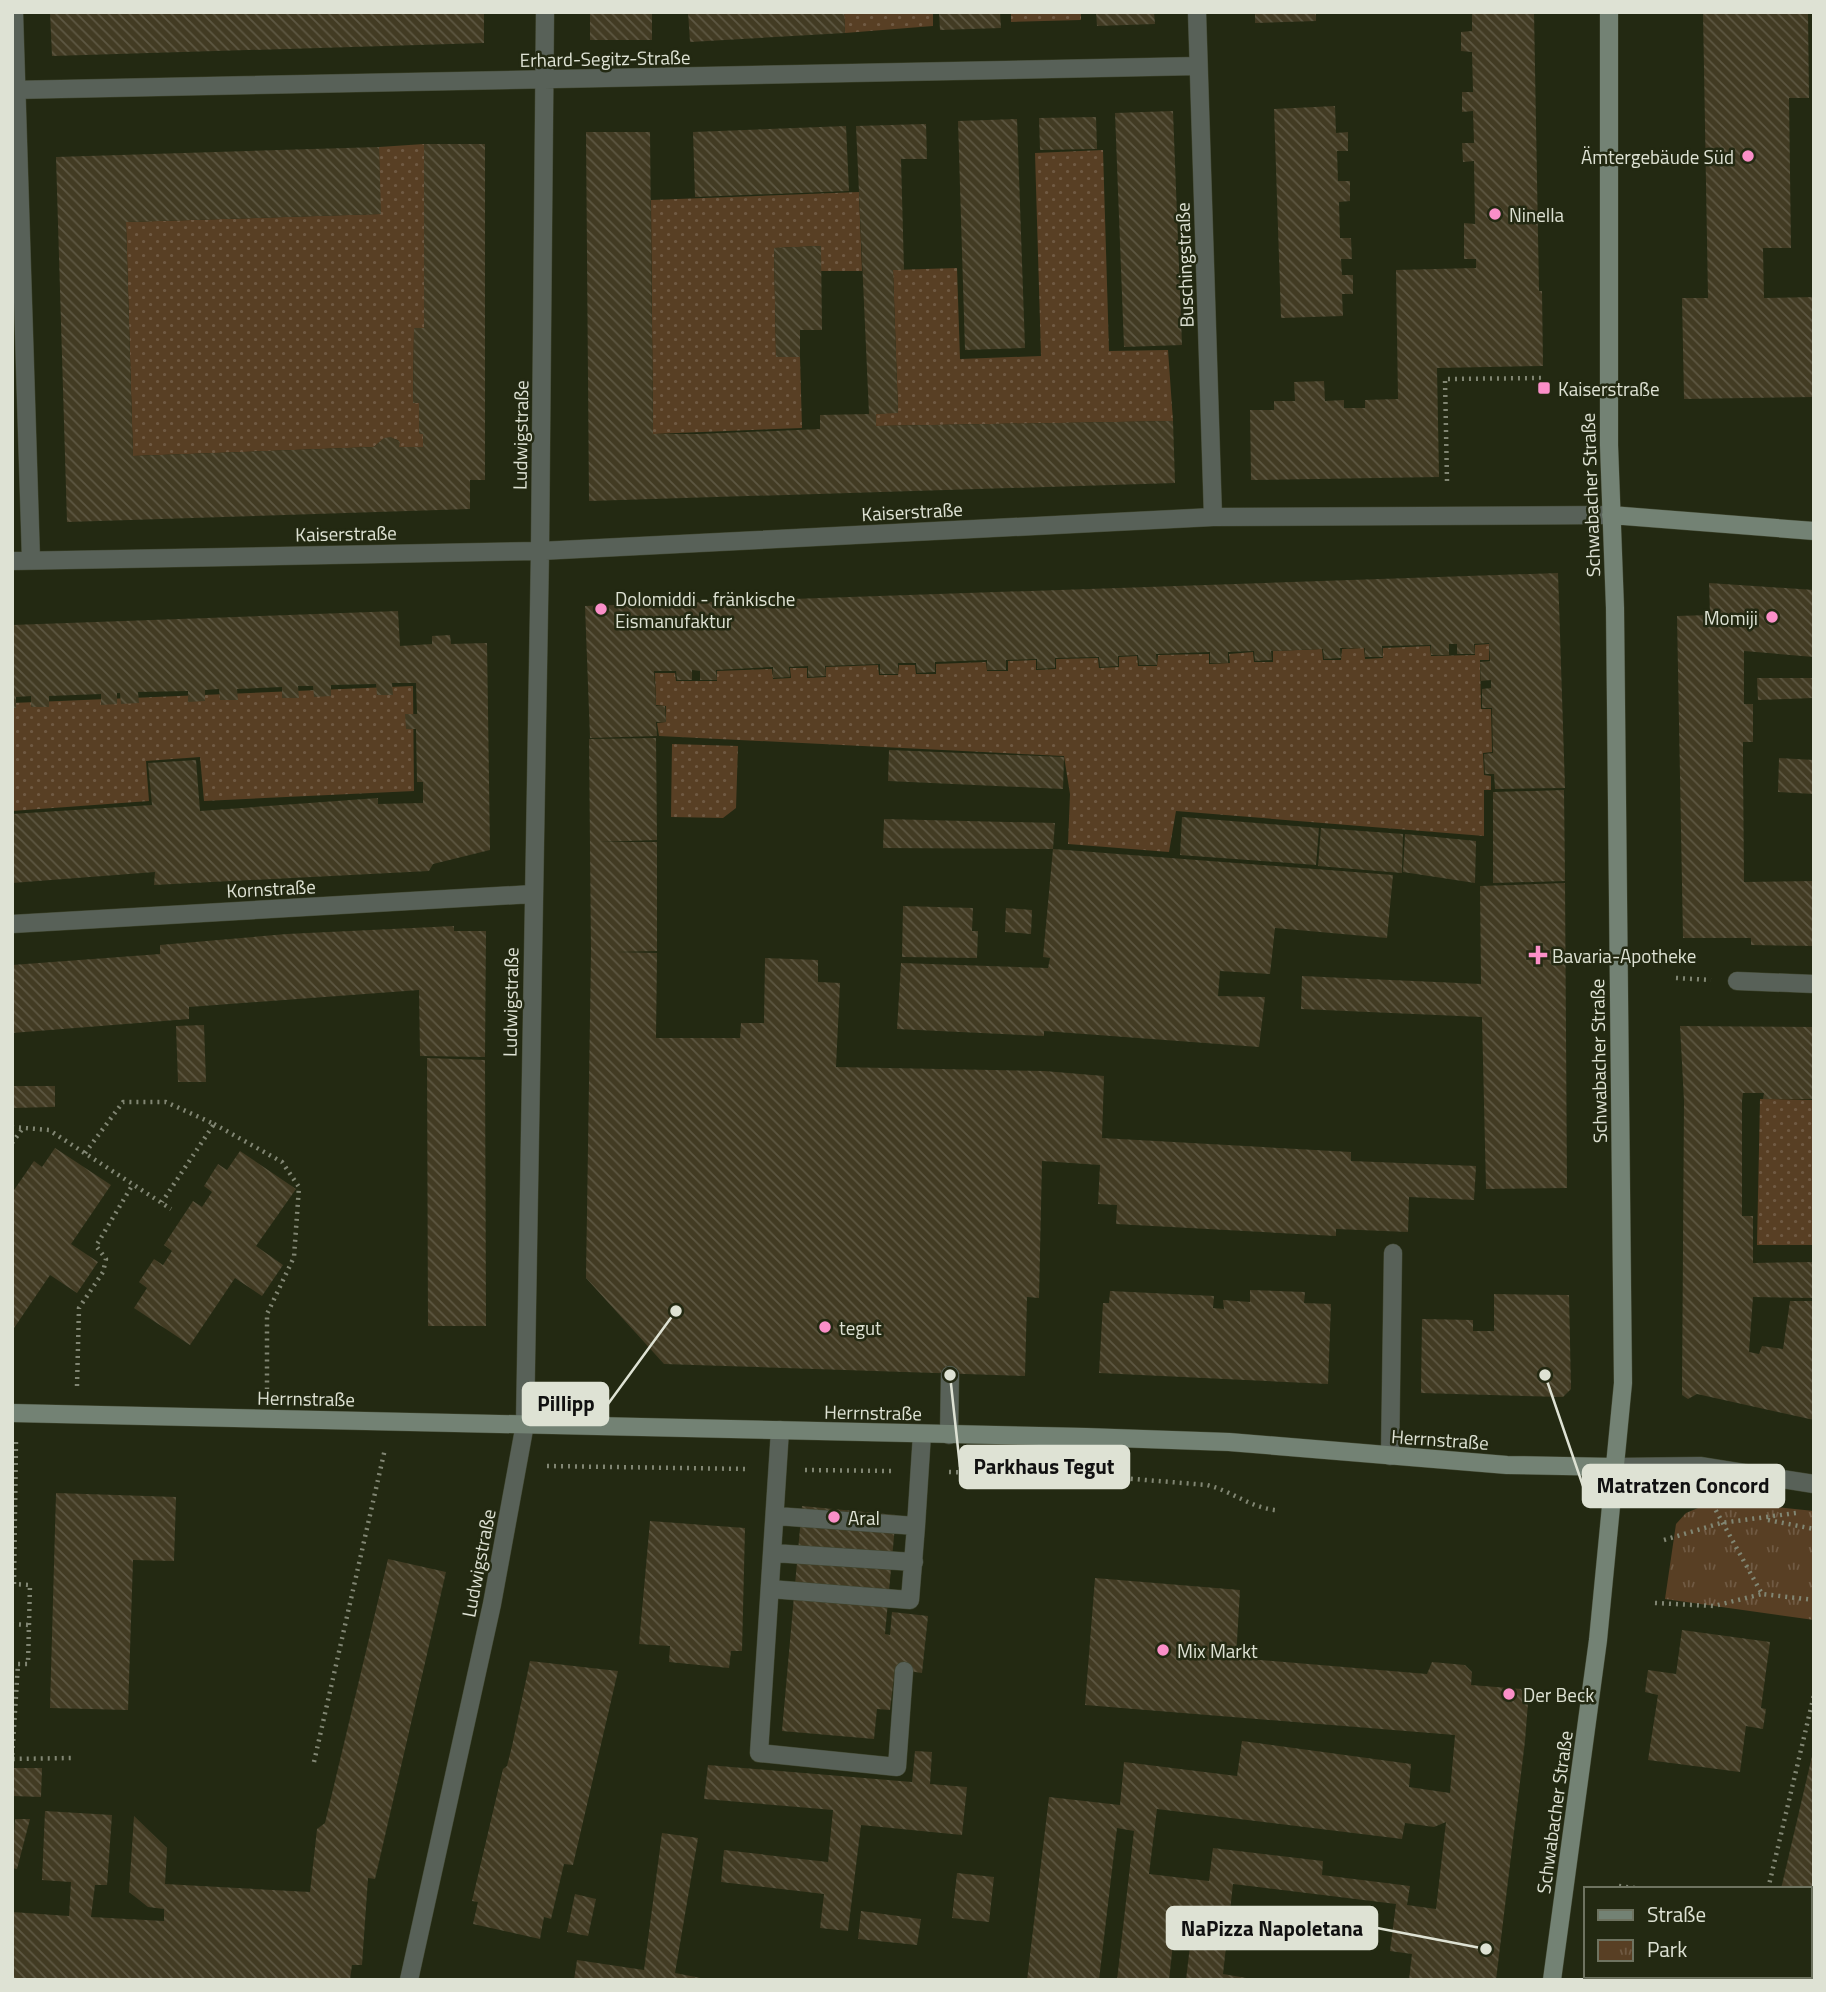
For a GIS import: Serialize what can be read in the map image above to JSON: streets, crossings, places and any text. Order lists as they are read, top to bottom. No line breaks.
{"streets":{"main road":["Schwabacher Straße","Kaiserstraße","Herrnstraße"],"street":["Erhard-Segitz-Straße","Buschingstraße","Ludwigstraße","Kornstraße"]},"crossings":[["Erhard-Segitz-Straße","Buschingstraße"],["Erhard-Segitz-Straße","Ludwigstraße"],["Buschingstraße","Kaiserstraße"],["Ludwigstraße","Kaiserstraße"],["Ludwigstraße","Kornstraße"],["Ludwigstraße","Herrnstraße"],["Schwabacher Straße","Kaiserstraße"],["Schwabacher Straße","Herrnstraße"]],"places":{"other":["Ämtergebäude Süd","Ninella","Dolomiddi - fränkische Eismanufaktur","Momiji","Pillipp","tegut","Parkhaus Tegut","Matratzen Concord","Aral","Mix Markt","Der Beck","NaPizza Napoletana"],"transit":["Kaiserstraße"],"health":["Bavaria-Apotheke"]},"legend":["Straße","Park"]}
